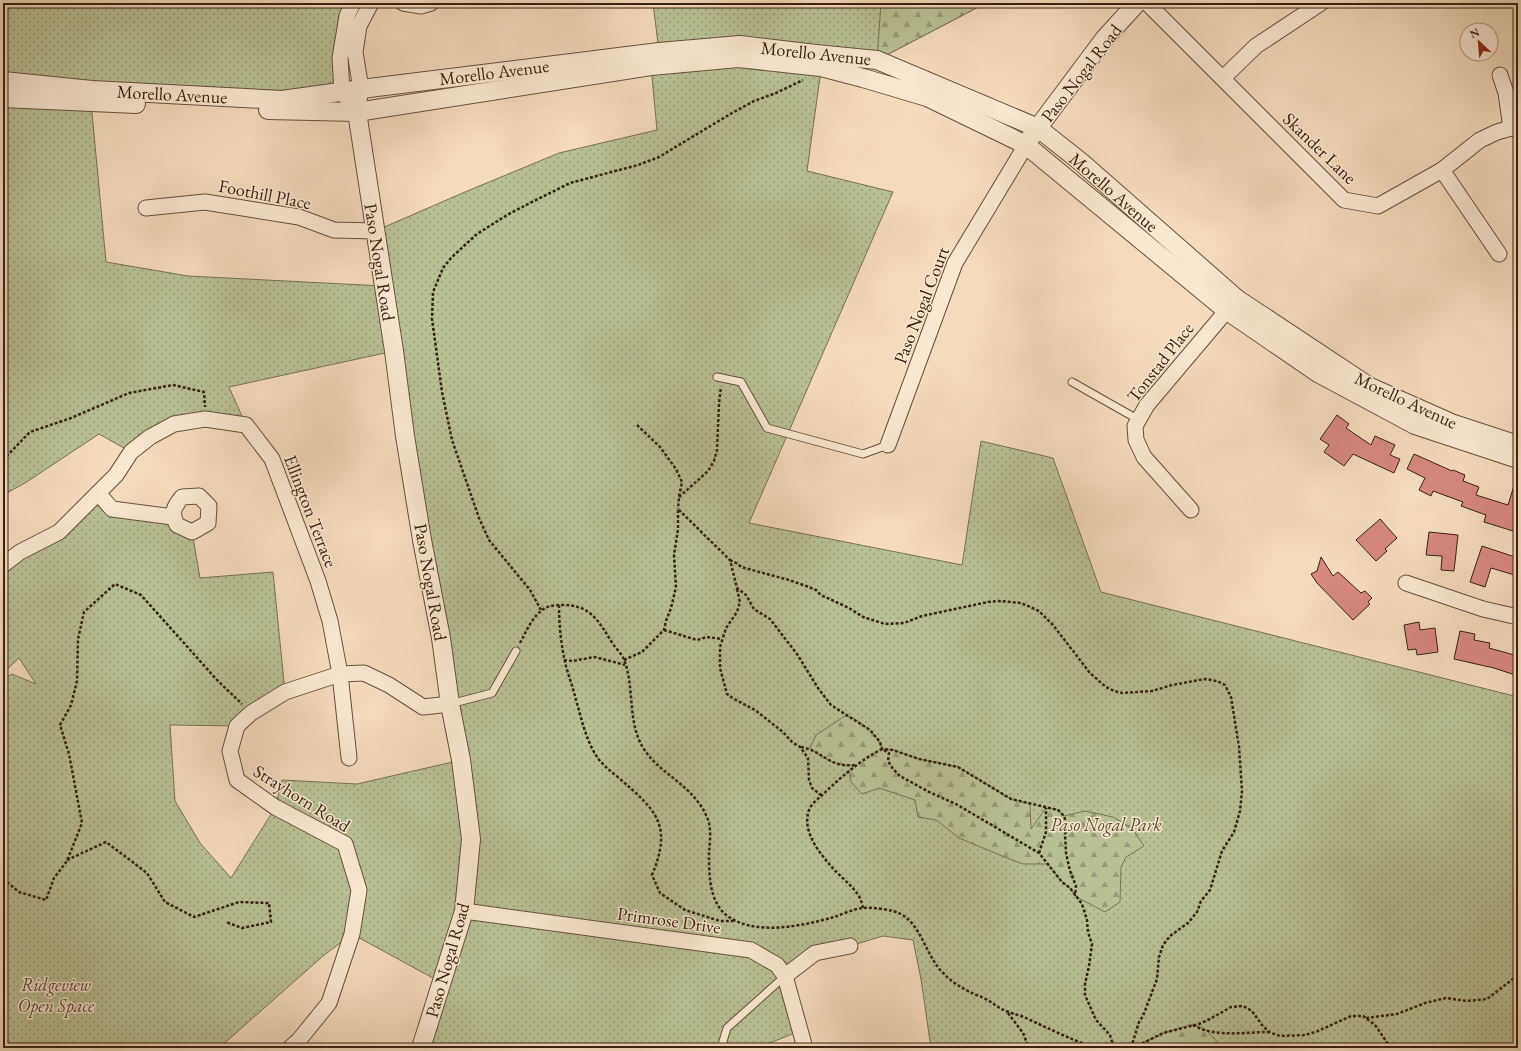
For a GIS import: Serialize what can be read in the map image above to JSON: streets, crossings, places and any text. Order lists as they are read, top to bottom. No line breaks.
{"streets":{"street":["Morello Avenue","Paso Nogal Road","Skander Lane","Foothill Place","Paso Nogal Court","Tonstad Place","Ellington Terrace","Strayhorn Road","Primrose Drive"]},"crossings":[["Morello Avenue","Paso Nogal Road"],["Morello Avenue","Paso Nogal Court"],["Morello Avenue","Tonstad Place"],["Paso Nogal Road","Foothill Place"],["Paso Nogal Road","Paso Nogal Court"],["Paso Nogal Road","Strayhorn Road"],["Paso Nogal Road","Primrose Drive"],["Ellington Terrace","Strayhorn Road"]],"parks":["Paso Nogal Park","Ridgeview Open Space"],"north":"top left"}
